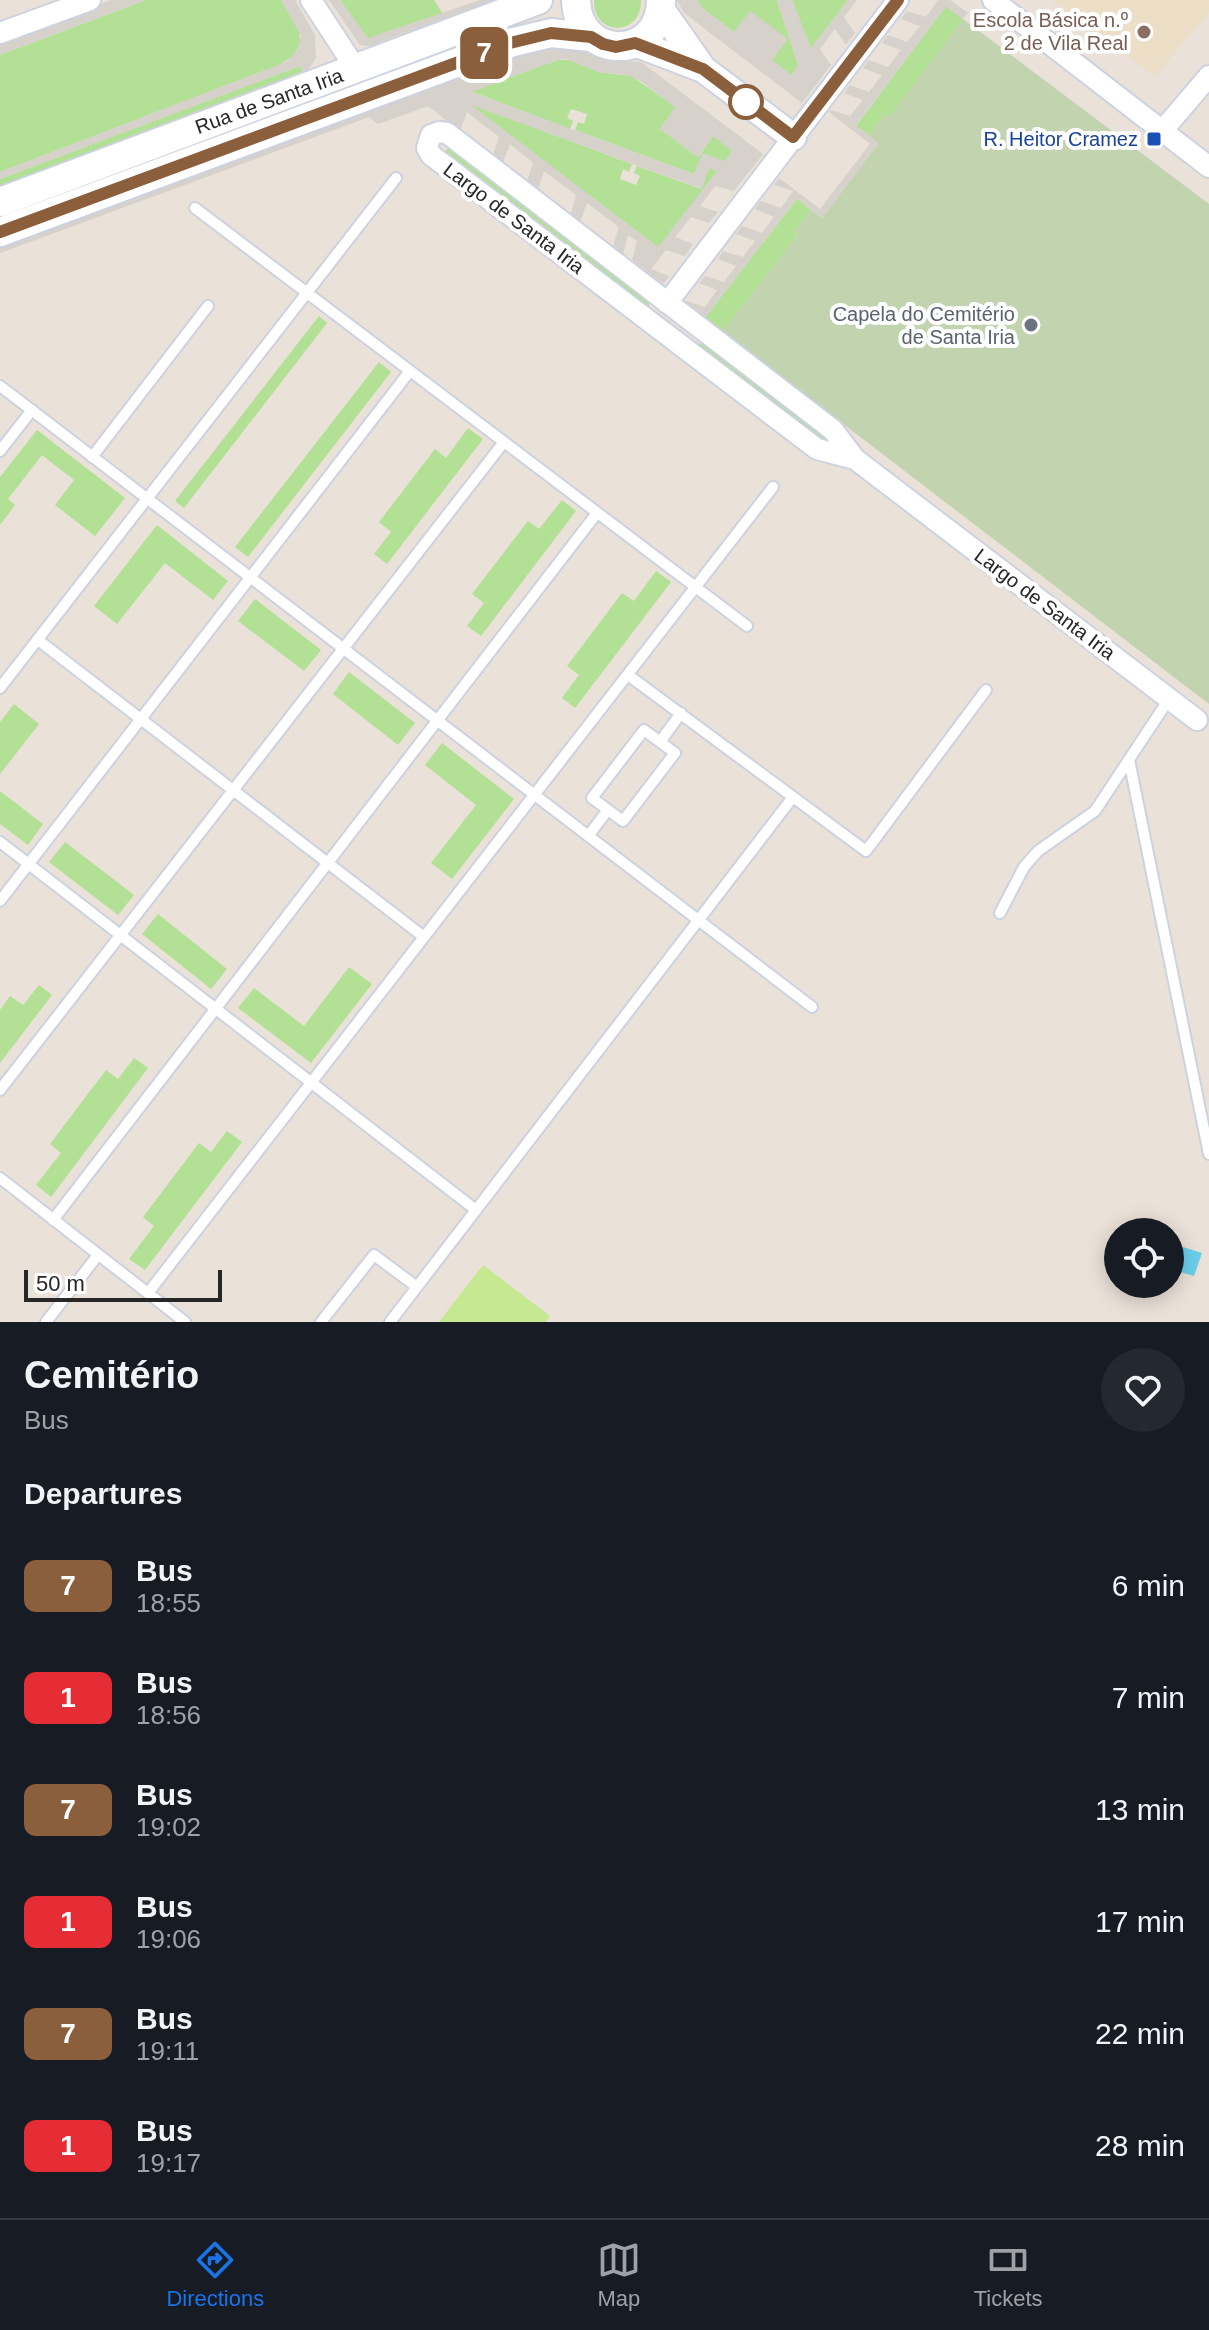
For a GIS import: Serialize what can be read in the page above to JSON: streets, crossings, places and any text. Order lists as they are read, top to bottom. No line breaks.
{"streets":{"main road":["Rua de Santa Iria"],"street":["Largo de Santa Iria"]},"places":{"other":["Escola Básica n.º 2 de Vila Real","Capela do Cemitério de Santa Iria"],"transit":["R. Heitor Cramez"]},"lines":["bus line 7"],"scale_bar":"50 m","page":{"on_map":"7","scale":"50 m","heading":[["Cemitério","Bus"],"Departures"],"list":[{"mark":"7","name":"Bus","note":"18:55","value":"6 min"},{"mark":"1","name":"Bus","note":"18:56","value":"7 min"},{"mark":"7","name":"Bus","note":"19:02","value":"13 min"},{"mark":"1","name":"Bus","note":"19:06","value":"17 min"},{"mark":"7","name":"Bus","note":"19:11","value":"22 min"},{"mark":"1","name":"Bus","note":"19:17","value":"28 min"}],"tabs":["Directions","Map","Tickets"]}}
